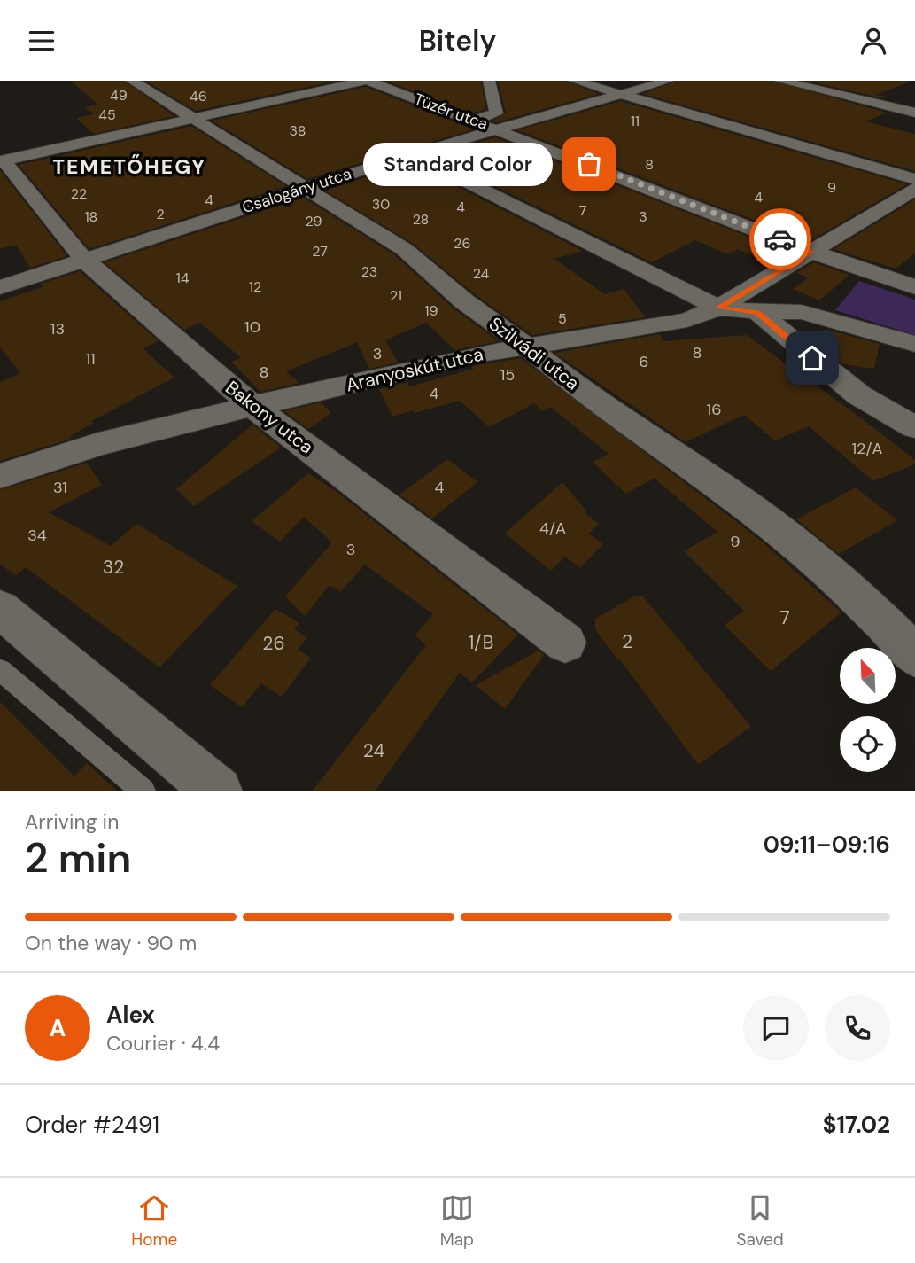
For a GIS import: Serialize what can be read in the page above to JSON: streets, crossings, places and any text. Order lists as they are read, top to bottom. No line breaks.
{"streets":{"street":["Tüzér utca","Csalogány utca","Szilvádi utca","Aranyoskút utca","Bakony utca"]},"crossings":[["Tüzér utca","Csalogány utca"],["Tüzér utca","Aranyoskút utca"],["Csalogány utca","Szilvádi utca"],["Csalogány utca","Bakony utca"],["Szilvádi utca","Aranyoskút utca"],["Aranyoskút utca","Bakony utca"]],"districts":["TEMETŐHEGY"],"places":["Standard Color"],"house_numbers":["49","46","45","11","38","8","9","22","4","4","30","4","7","2","18","3","28","29","26","27","23","24","14","12","21","19","5","10","13","8","3","11","6","8","15","4","16","12/A","31","4","4/A","34","9","3","32","7","2","1/B","26","24"],"north":"top left","page":{"header":"Bitely","bubble":"Standard Color","heading":["2 min","Arriving in","09:11–09:16"],"panel":["Alex","Courier · 4.4","Order #2491","$17.02"],"bar":"On the way · 90 m","round":"A","tabs":["Home","Map","Saved"]}}
